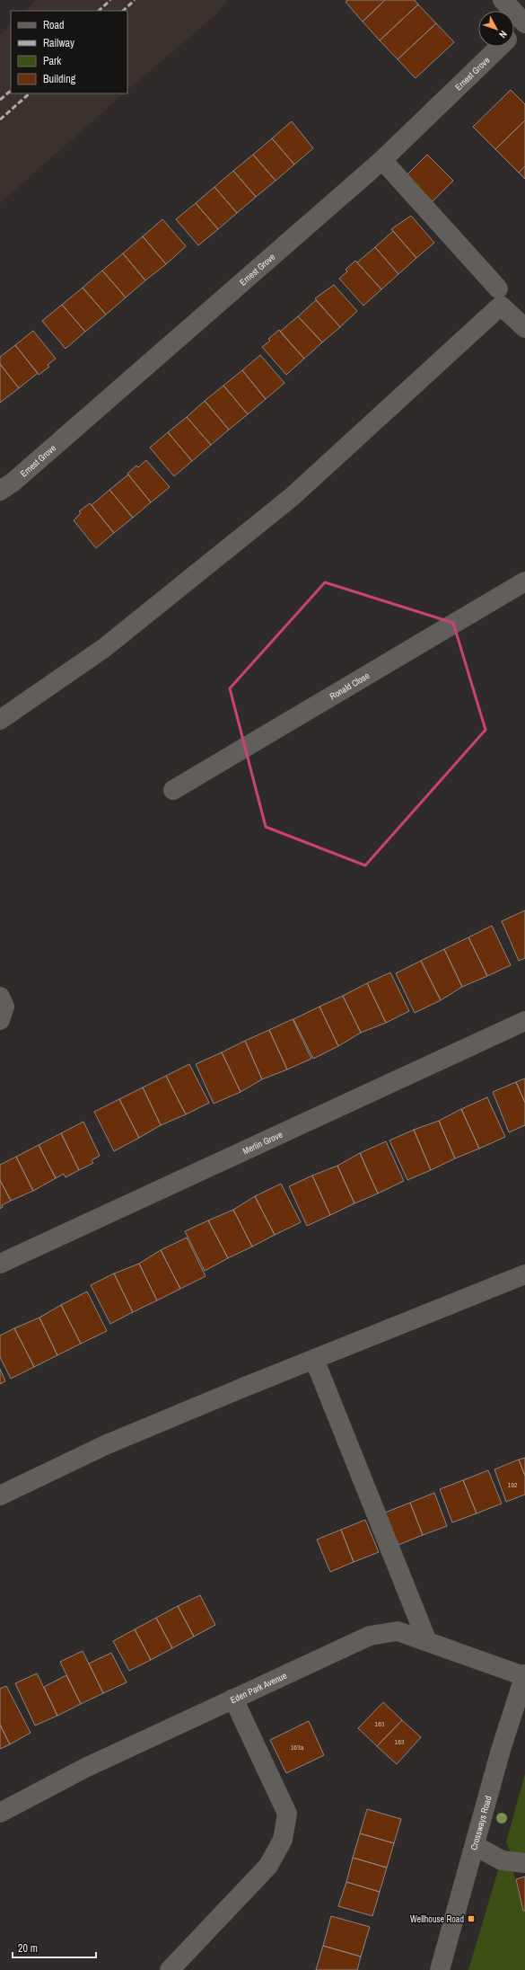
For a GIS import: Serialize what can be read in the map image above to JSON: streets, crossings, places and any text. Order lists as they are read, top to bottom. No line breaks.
{"streets":{"street":["Ernest Grove","Ronald Close","Merlin Grove","Eden Park Avenue","Crossways Road"]},"crossings":[["Eden Park Avenue","Crossways Road"]],"places":{"transit":["Wellhouse Road"]},"house_numbers":["192","163","163","163a"],"legend":["Road","Railway","Park","Building"],"scale_bar":"20 m","north":"bottom right"}
